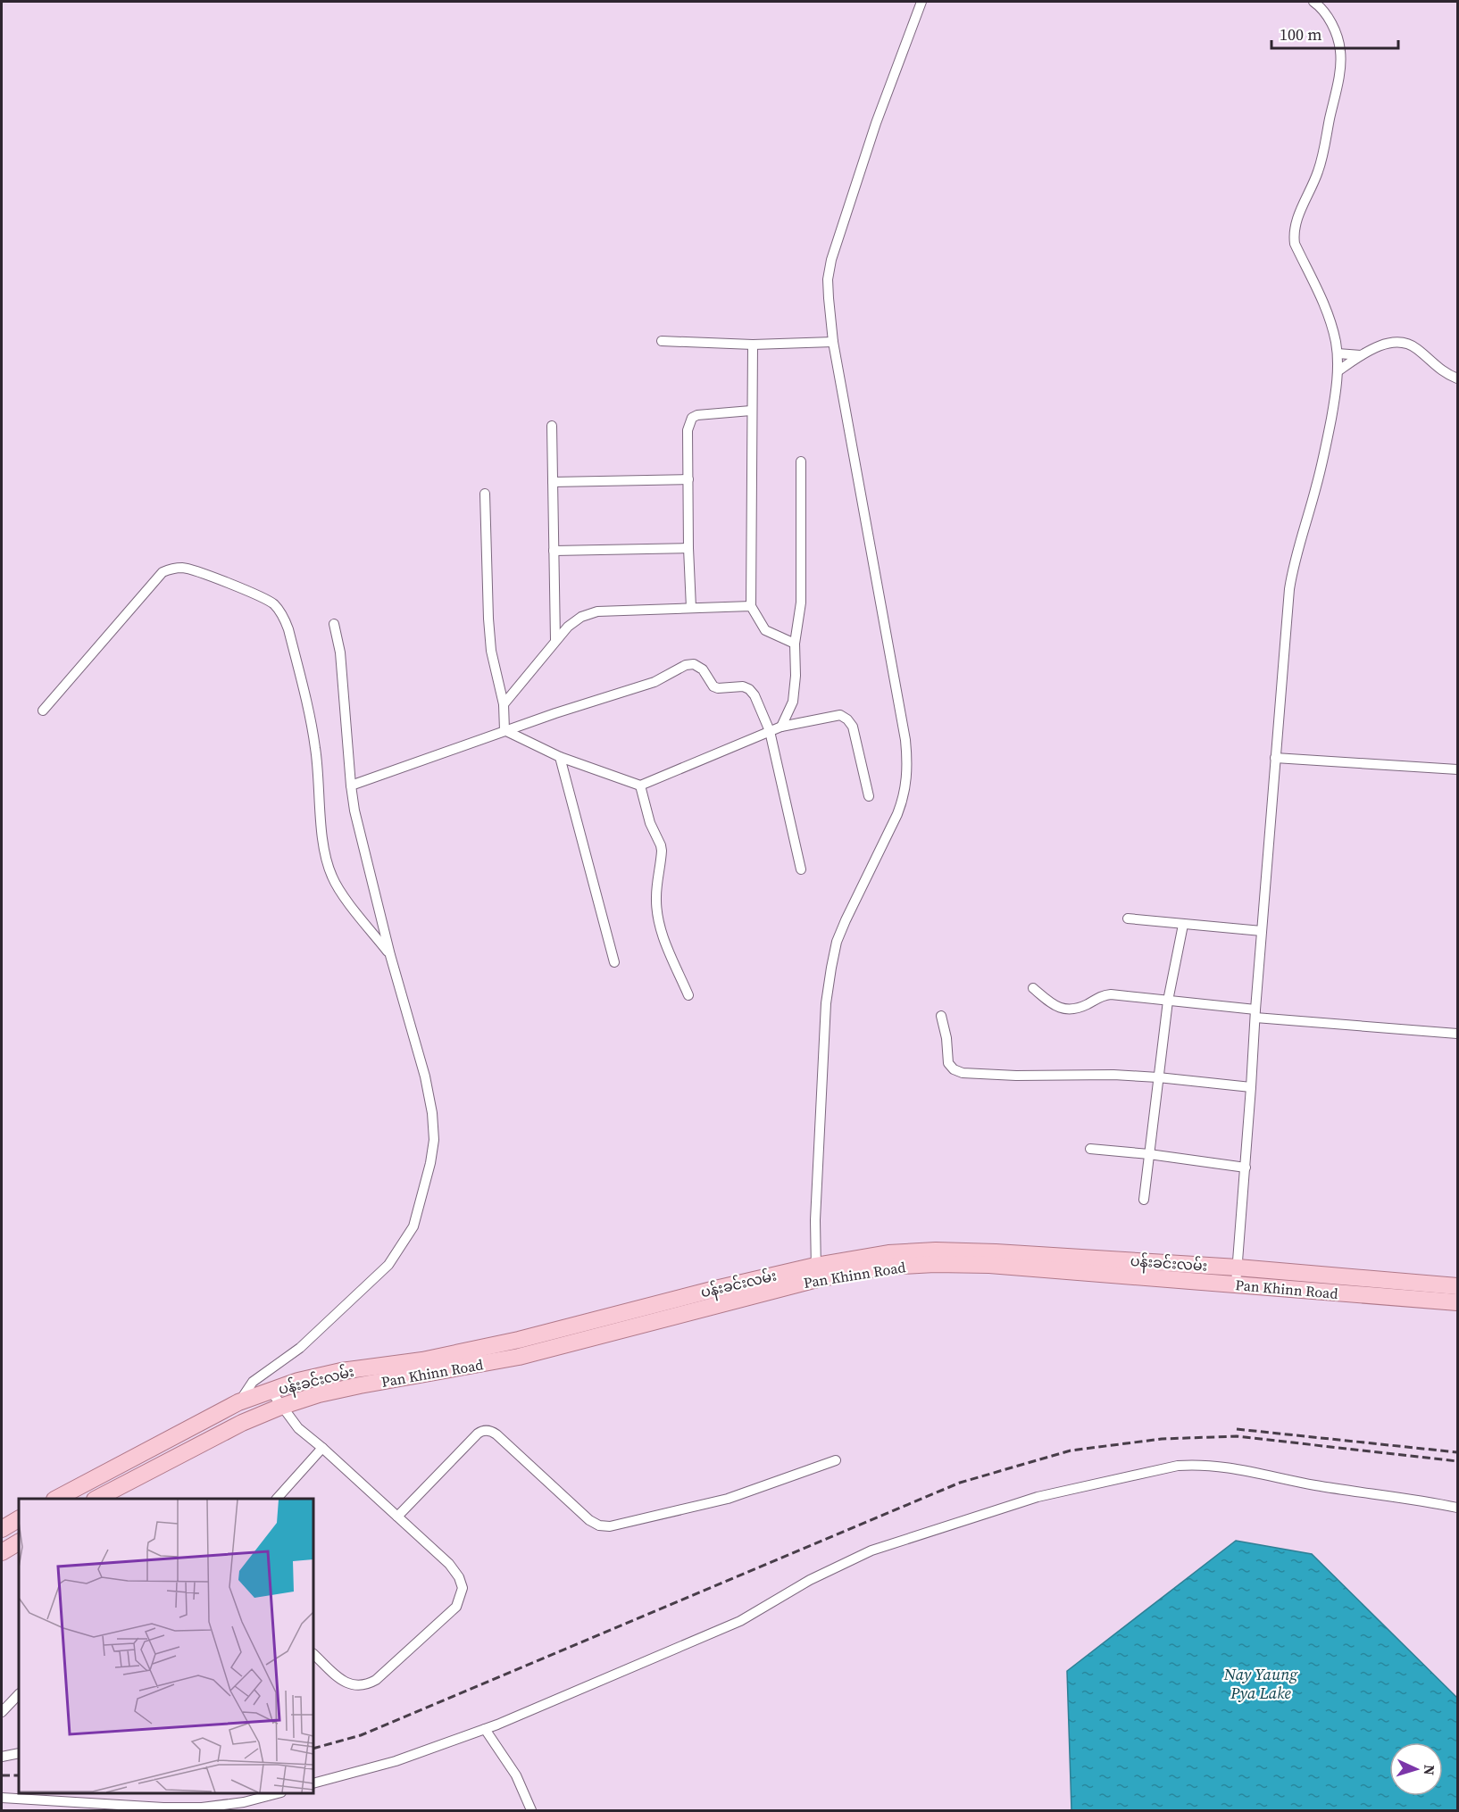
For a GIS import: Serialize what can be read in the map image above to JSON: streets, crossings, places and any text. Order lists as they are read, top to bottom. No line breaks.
{"streets":{"main road":["ပန်းခင်းလမ်း","Pan Khinn Road"]},"crossings":[["ပန်းခင်းလမ်း","Pan Khinn Road"]],"water":["Nay Yaung Pya Lake"],"scale_bar":"100 m","north":"right"}
